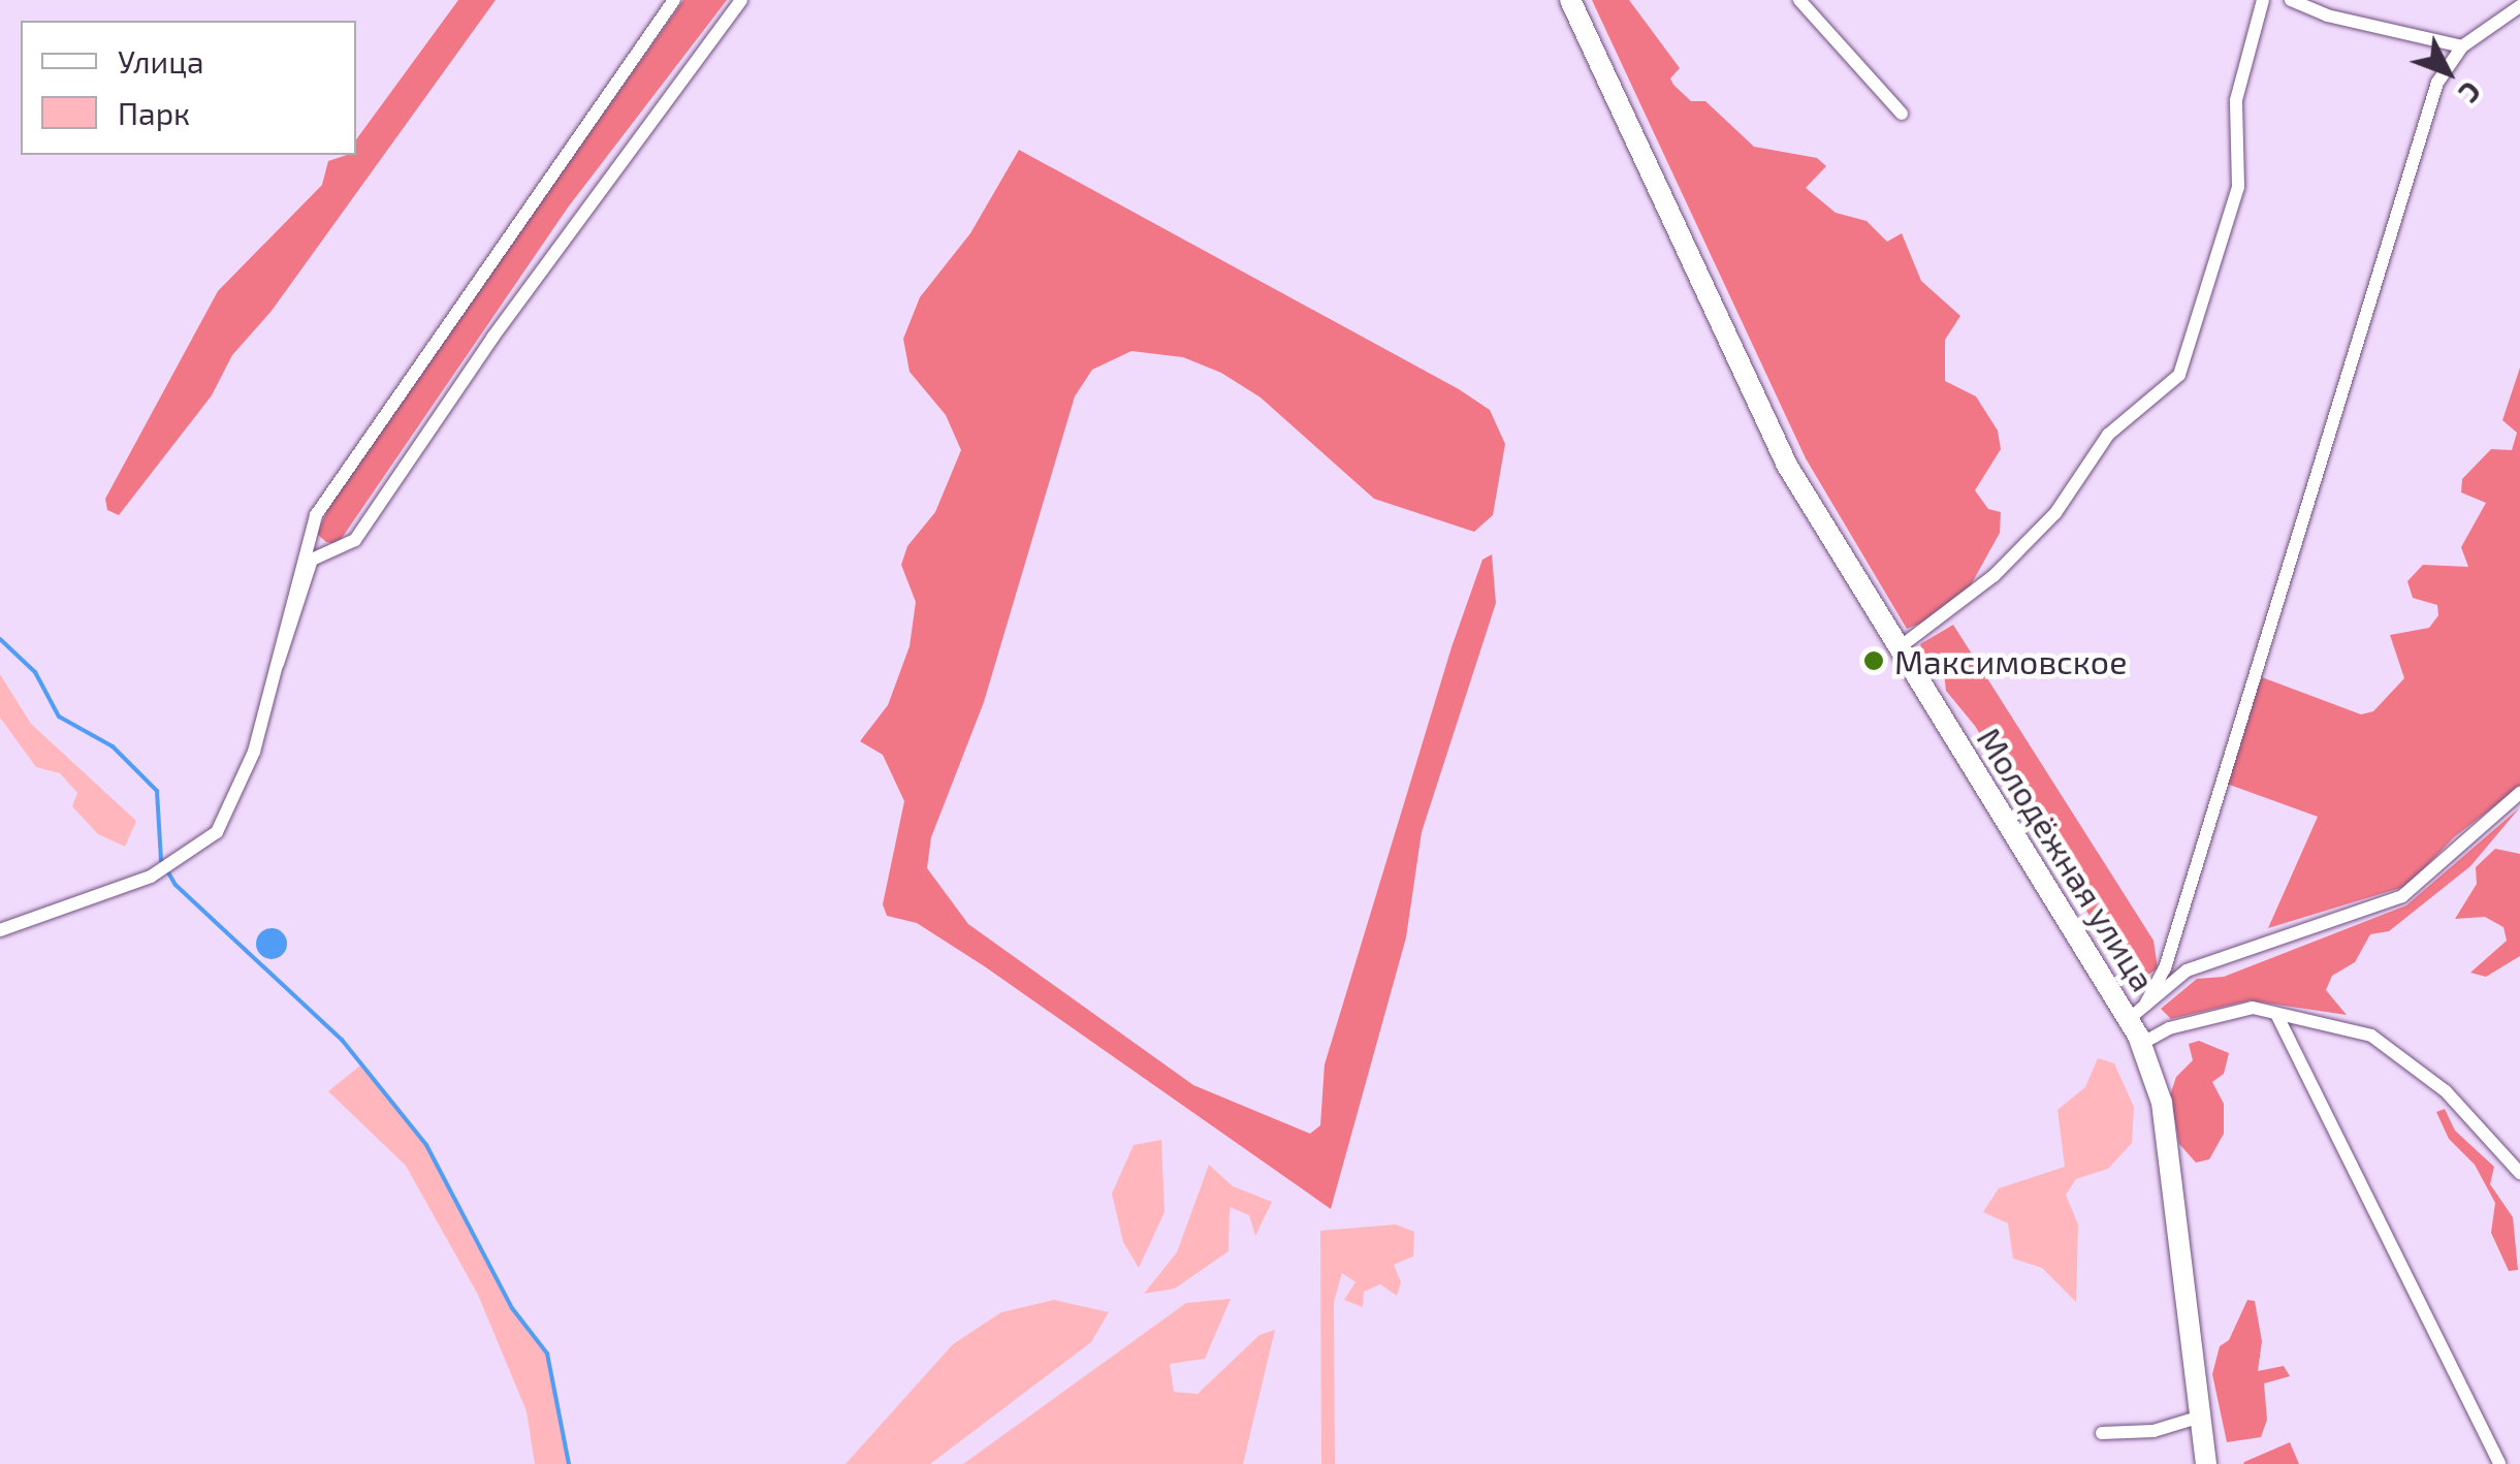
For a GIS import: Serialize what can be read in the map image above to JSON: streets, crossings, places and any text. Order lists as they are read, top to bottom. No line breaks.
{"streets":{"main road":["Молодёжная улица"]},"places":["Максимовское"],"legend":["Улица","Парк"],"north":"bottom right"}
